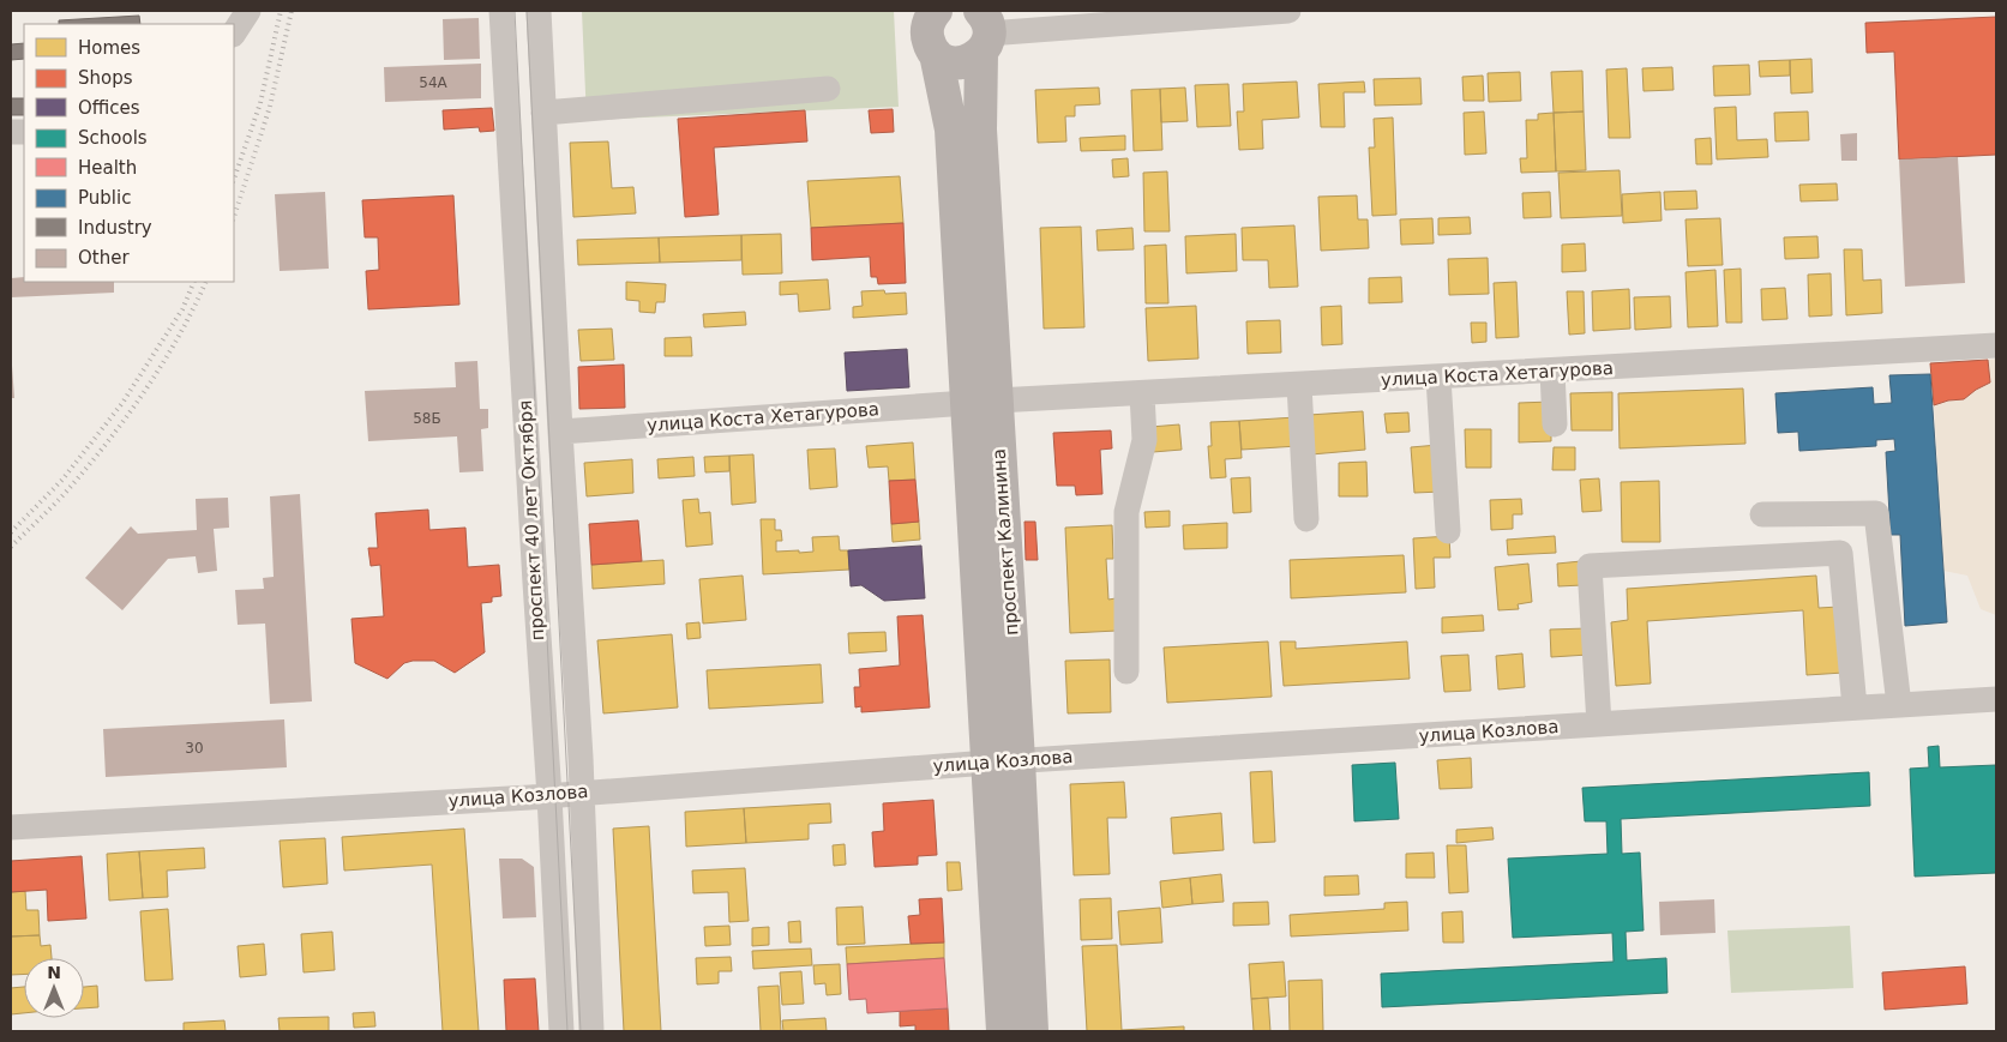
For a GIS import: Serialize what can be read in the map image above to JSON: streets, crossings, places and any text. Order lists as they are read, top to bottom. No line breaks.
{"streets":{"main road":["проспект Калинина"],"street":["улица Коста Хетагурова","проспект 40 лет Октября","улица Козлова"]},"crossings":[["улица Коста Хетагурова","проспект 40 лет Октября"],["улица Коста Хетагурова","проспект Калинина"],["проспект 40 лет Октября","улица Козлова"],["проспект Калинина","улица Козлова"]],"house_numbers":["54А","58Б","30"],"legend":["Homes","Shops","Offices","Schools","Health","Public","Industry","Other"],"north":"top"}
